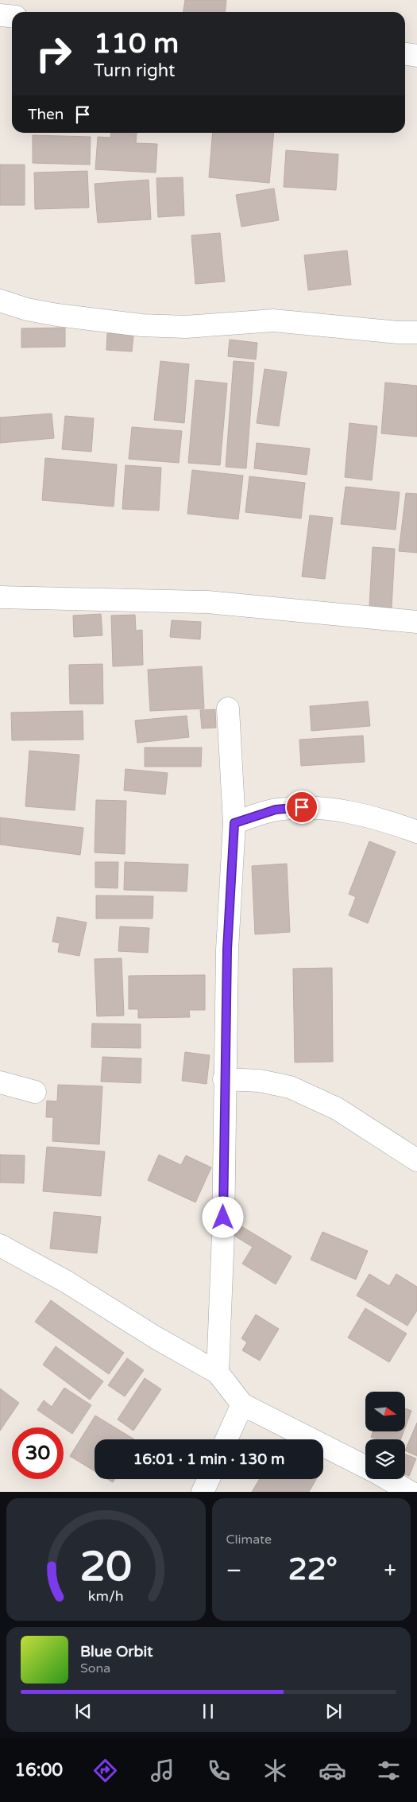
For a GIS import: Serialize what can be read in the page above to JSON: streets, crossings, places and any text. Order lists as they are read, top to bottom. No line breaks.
{"north":"right","page":{"turn":["110 m","Turn right"],"then":"Then","limit":"30","trip":"16:01 · 1 min · 130 m","tile":"Climate","heat":["−","22°","+"],"song":["Blue Orbit","Sona"],"tabs":"16:00","gauge":["20","km/h"]}}
